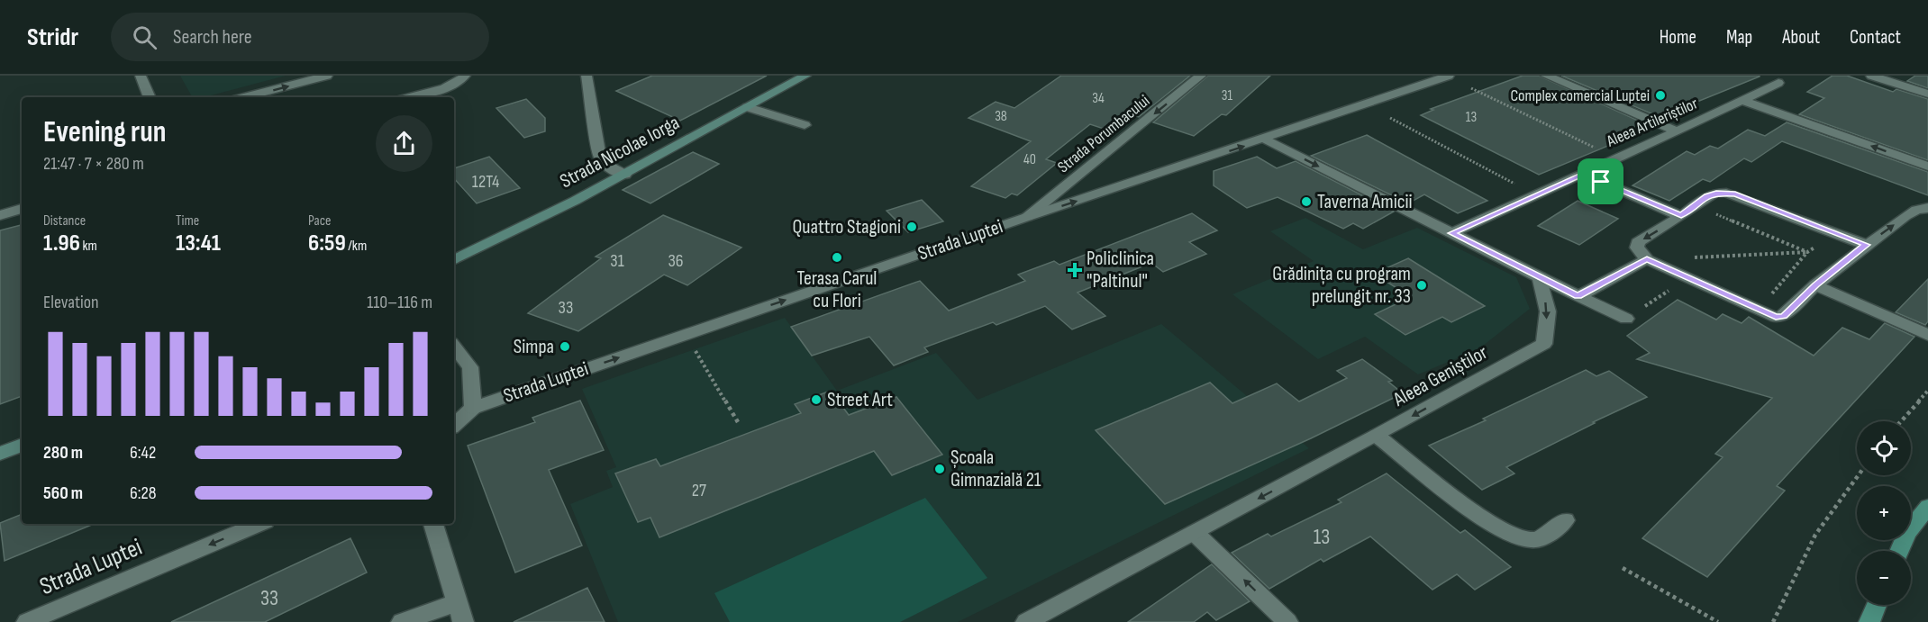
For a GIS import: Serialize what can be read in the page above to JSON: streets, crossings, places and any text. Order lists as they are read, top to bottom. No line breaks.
{"streets":{"main road":["Strada Nicolae Iorga"],"street":["Aleea Artileriștilor","Strada Porumbacului","Strada Luptei","Aleea Geniștilor"]},"crossings":[["Strada Porumbacului","Strada Luptei"]],"one_way":["Strada Porumbacului","Aleea Geniștilor"],"places":{"other":["Complex comercial Luptei","Taverna Amicii","Quattro Stagioni","Terasa Carul cu Flori","Grădinița cu program prelungit nr. 33","Simpa","Street Art","Școala Gimnazială 21"],"health":["Policlinica \"Paltinul\""]},"house_numbers":["31","34","38","13","40","12T4","31","36","33","27","13","33"],"page":{"header":"Stridr","search":"Search here","nav":["Home","Map","About","Contact"],"heading":["Evening run","21:47 · 7 × 280 m"],"stats":[["Distance","1.96 km"],["Time","13:41"],["Pace","6:59 /km"]],"chart":["Elevation","110–116 m"],"map_buttons":["+","−"],"list":[{"name":"280 m","note":"6:42"},{"name":"560 m","note":"6:28"}]}}
